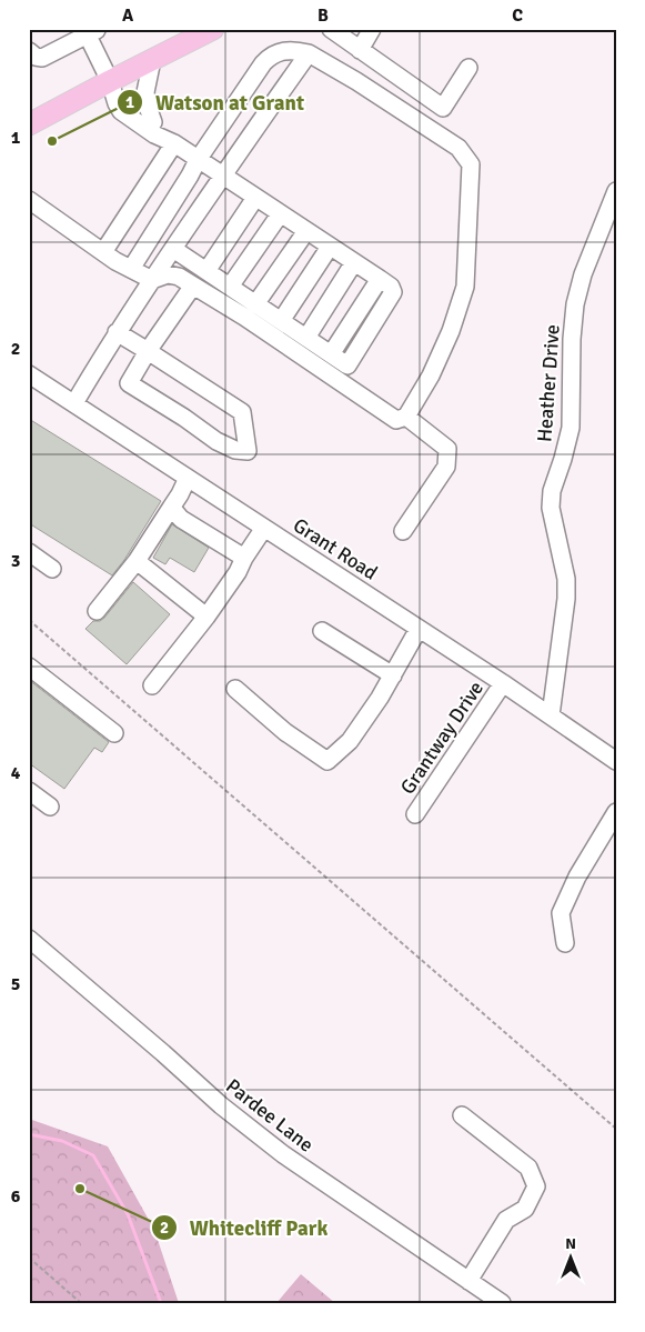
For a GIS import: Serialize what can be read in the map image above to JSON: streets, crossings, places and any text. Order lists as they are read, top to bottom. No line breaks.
{"streets":{"street":["Heather Drive","Grant Road","Grantway Drive","Pardee Lane"]},"crossings":[["Heather Drive","Grant Road"],["Grant Road","Grantway Drive"]],"places":["Watson at Grant","Whitecliff Park"],"north":"top","grid":{"columns":["A","B","C"],"rows":["1","2","3","4","5","6"]}}
